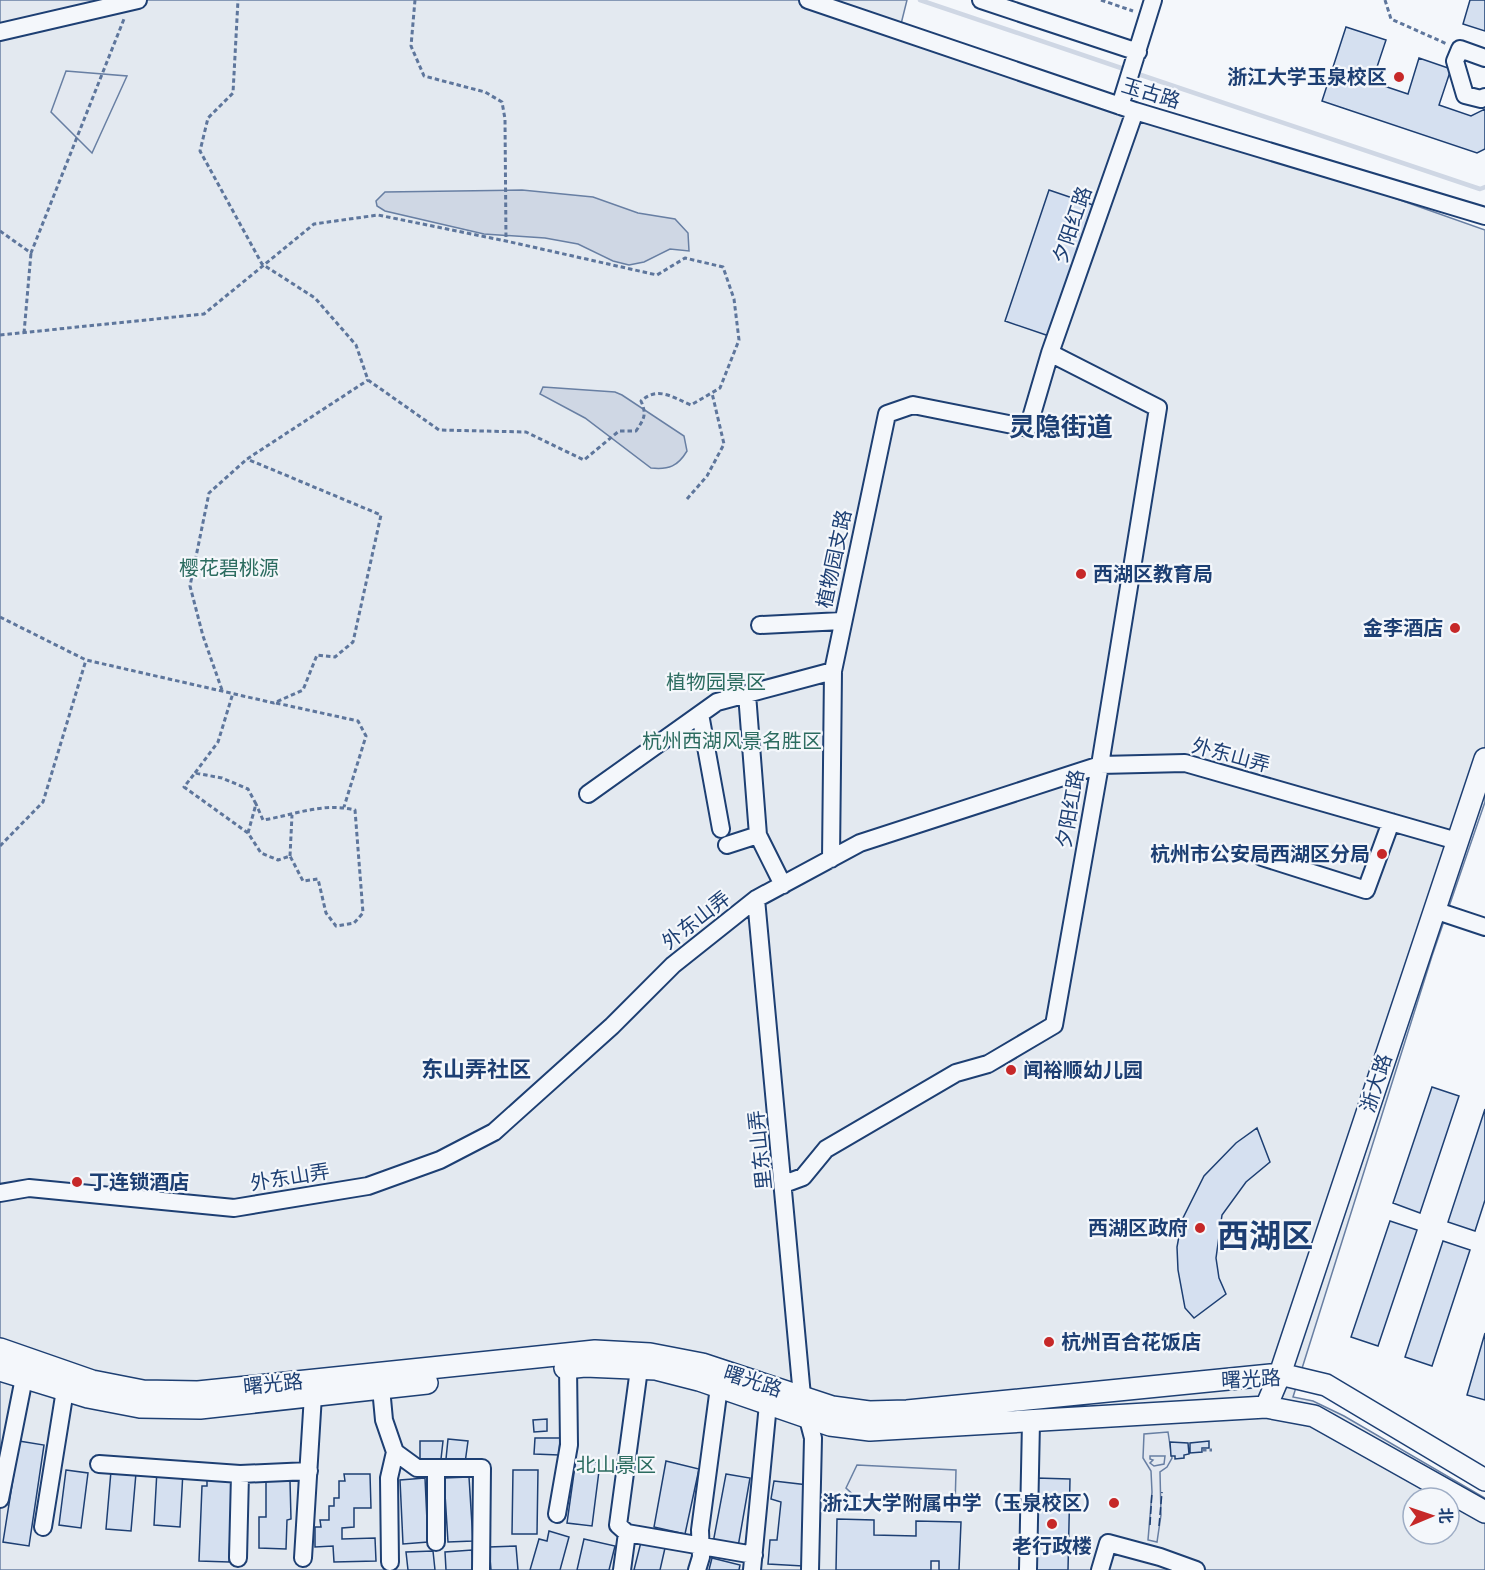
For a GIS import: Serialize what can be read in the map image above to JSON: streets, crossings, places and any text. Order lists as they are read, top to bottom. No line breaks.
{"streets":{"main road":["浙大路","曙光路"],"street":["玉古路","夕阳红路","植物园支路","外东山弄","里东山弄"]},"crossings":[["玉古路","夕阳红路"],["夕阳红路","植物园支路"],["夕阳红路","外东山弄"],["夕阳红路","里东山弄"],["植物园支路","外东山弄"],["外东山弄","浙大路"],["外东山弄","里东山弄"],["浙大路","曙光路"],["里东山弄","曙光路"]],"districts":["灵隐街道","东山弄社区","西湖区"],"parks":["樱花碧桃源","植物园景区","杭州西湖风景名胜区","北山景区"],"places":["浙江大学玉泉校区","西湖区教育局","金李酒店","杭州市公安局西湖区分局","闻裕顺幼儿园","丁连锁酒店","西湖区政府","杭州百合花饭店","浙江大学附属中学（玉泉校区）","老行政楼"],"north":"right"}
